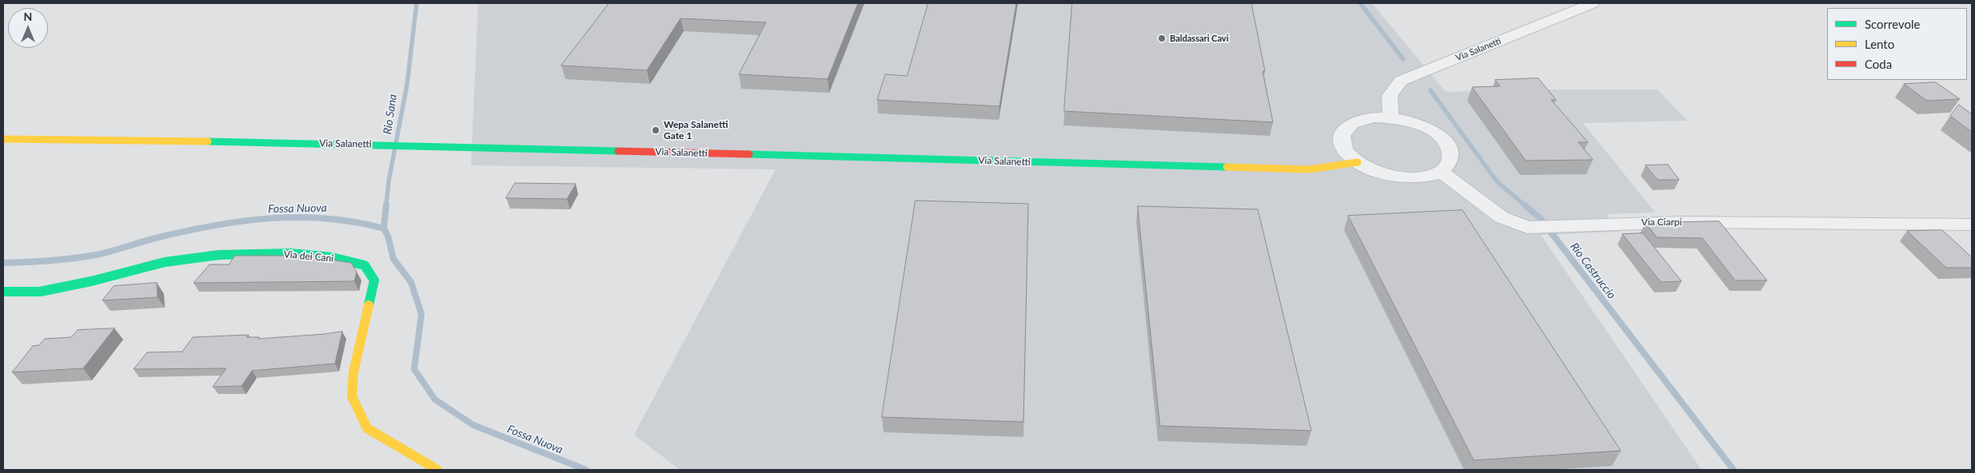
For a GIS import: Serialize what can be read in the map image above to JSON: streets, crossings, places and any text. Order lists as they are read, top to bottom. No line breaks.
{"streets":{"street":["Via Salanetti","Via Ciarpi","Via dei Cani"]},"water":["Rio Sana","Fossa Nuova","Rio Castruccio"],"places":["Baldassari Cavi","Wepa Salanetti Gate 1"],"legend":["Scorrevole","Lento","Coda"],"north":"top"}
